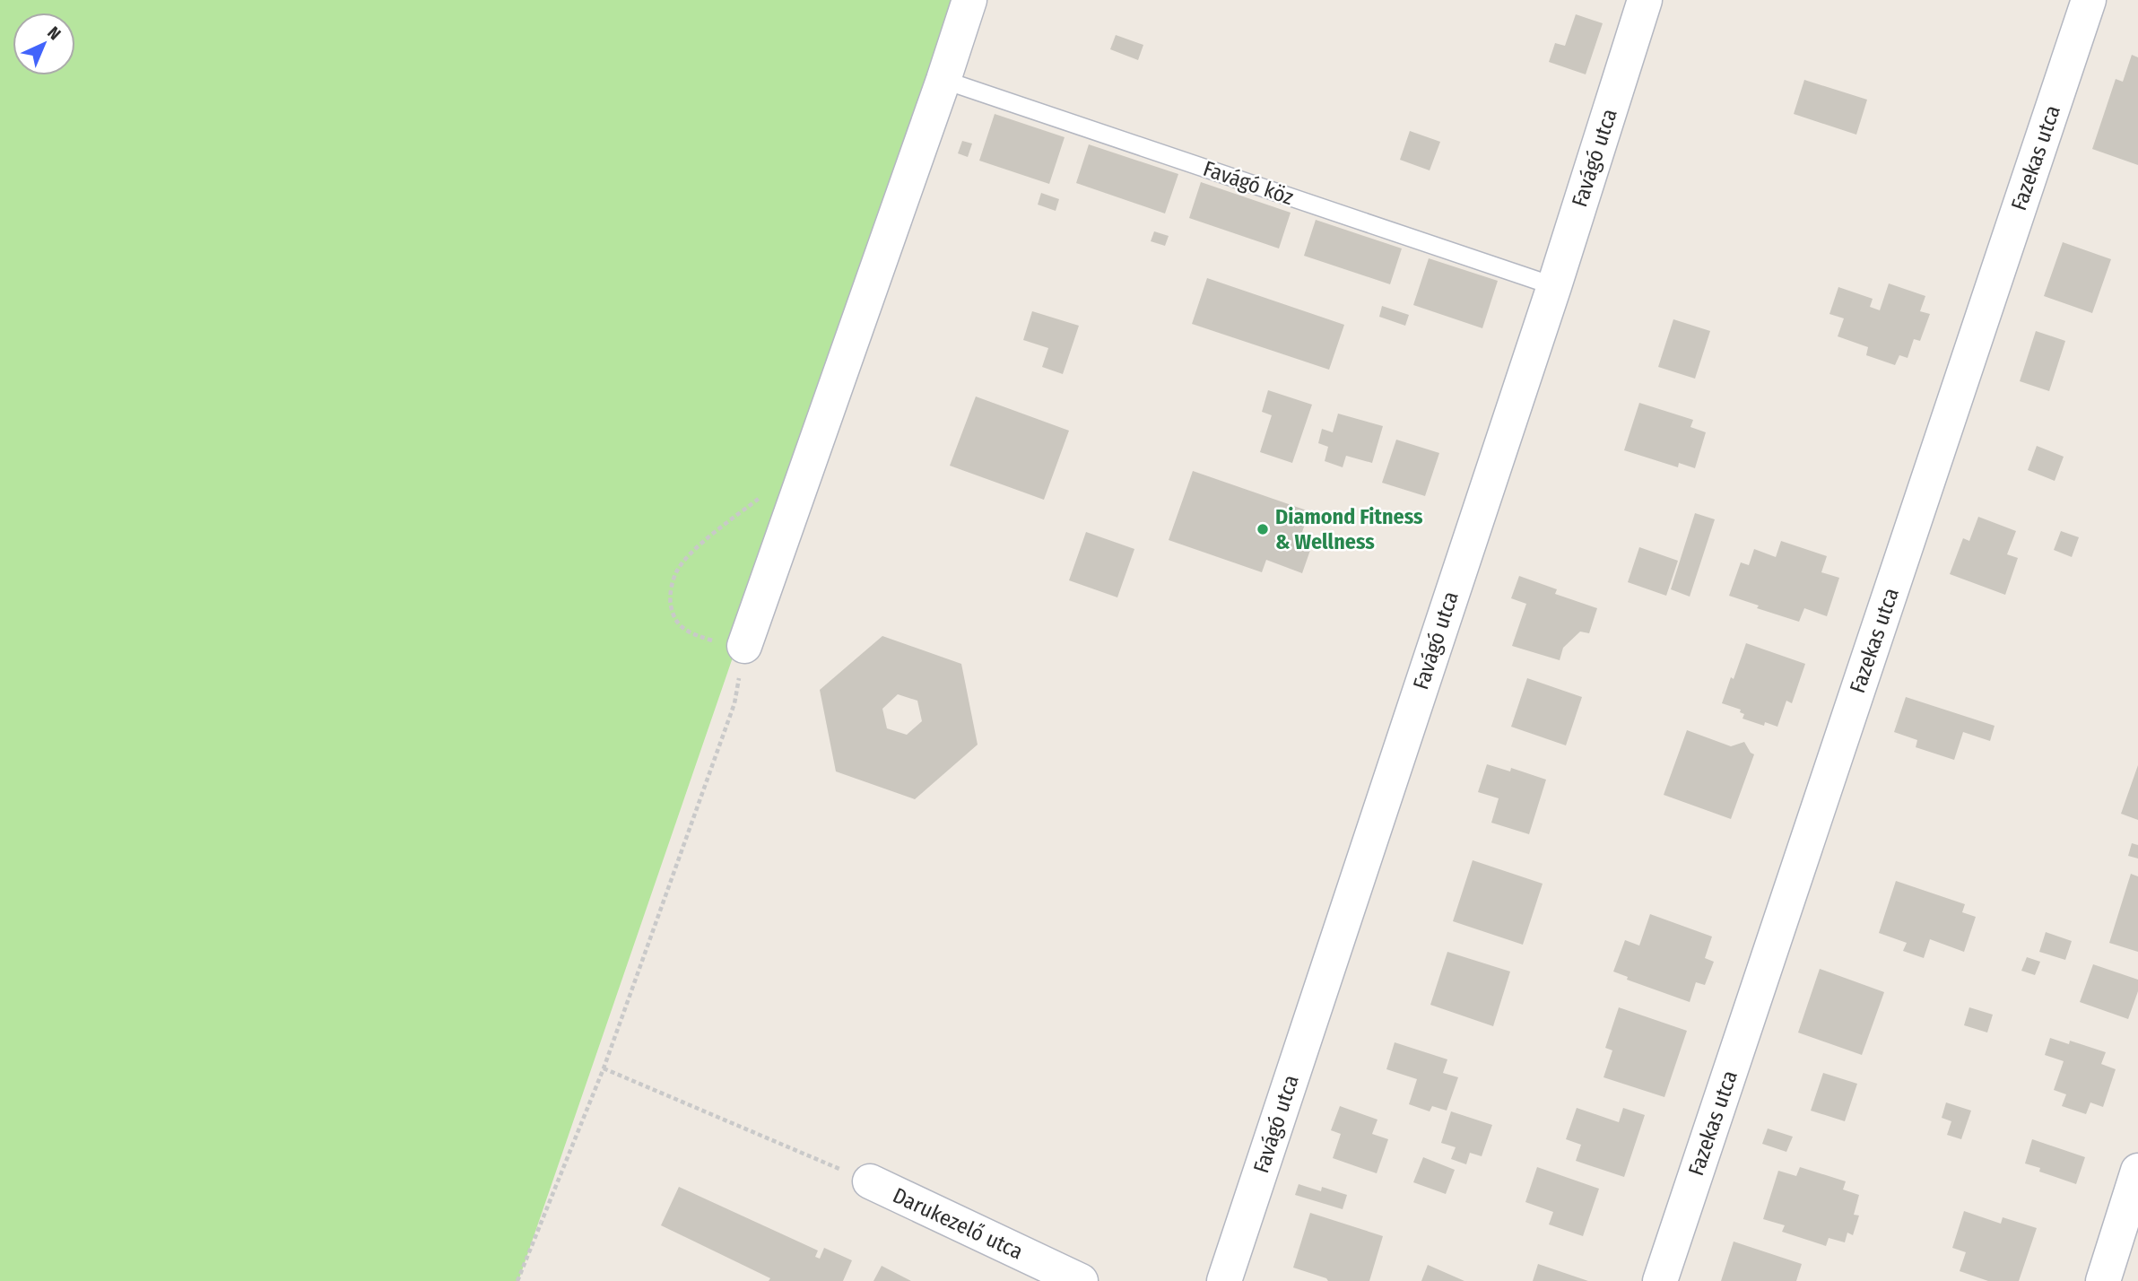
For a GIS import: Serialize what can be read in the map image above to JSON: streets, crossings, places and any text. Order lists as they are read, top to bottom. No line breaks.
{"streets":{"street":["Favágó utca","Fazekas utca","Darukezelő utca"],"lane":["Favágó köz"]},"crossings":[["Favágó utca","Favágó köz"]],"places":["Diamond Fitness & Wellness"],"north":"top right"}
